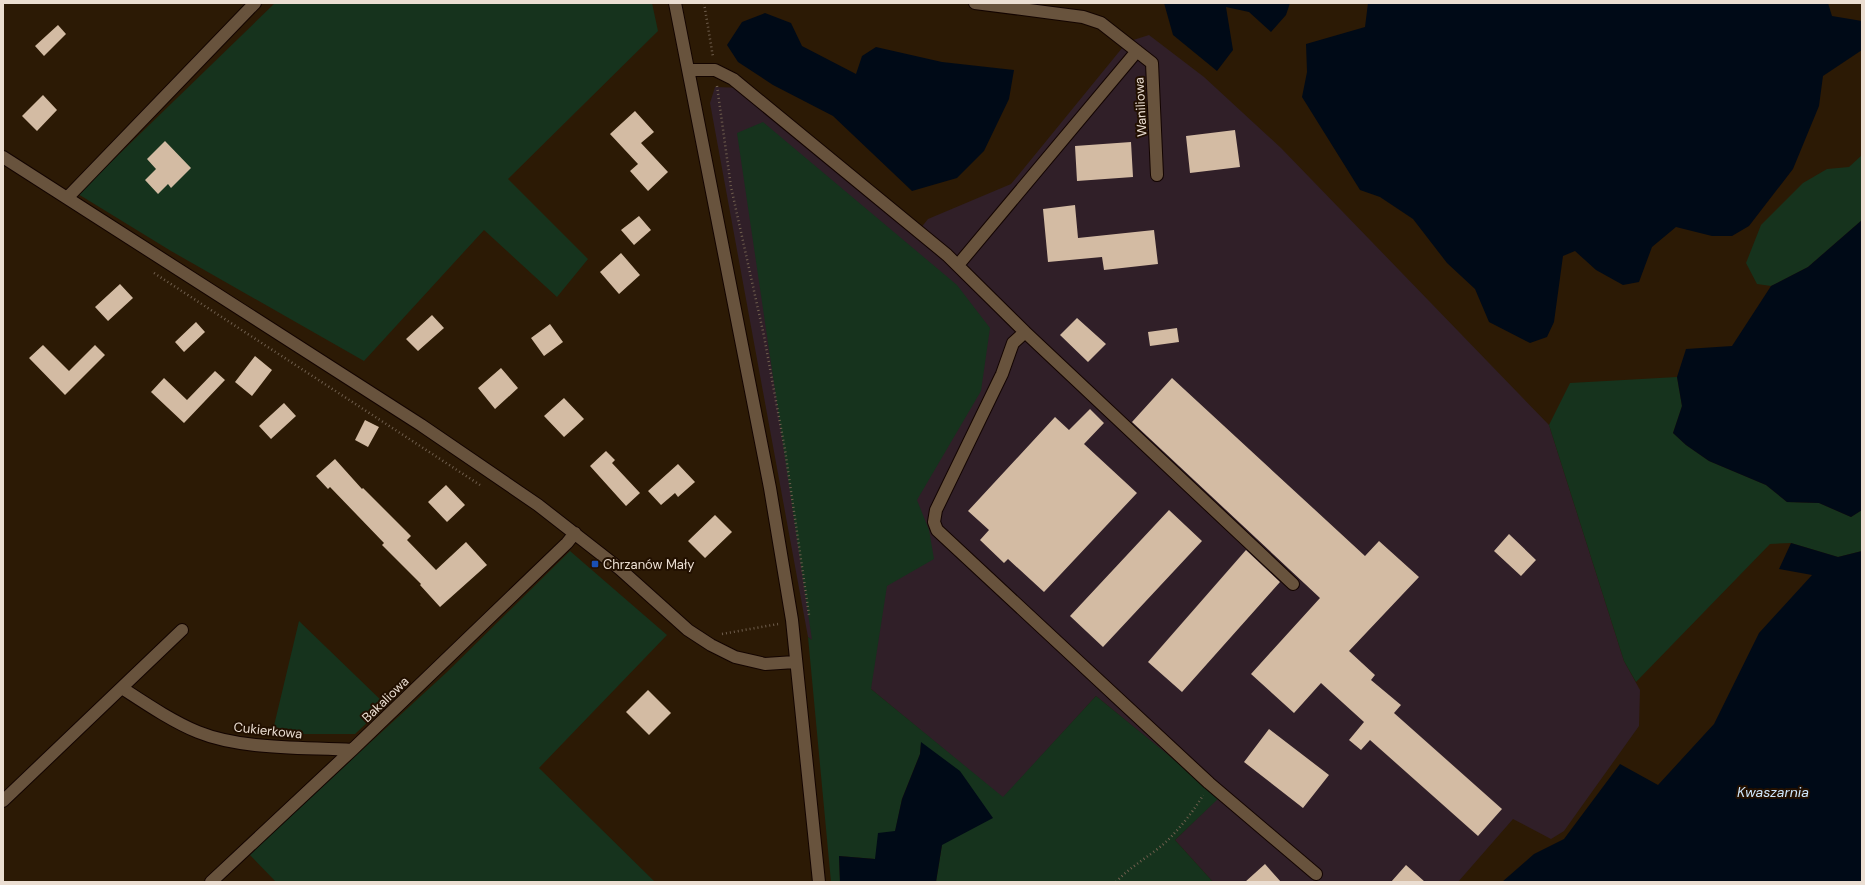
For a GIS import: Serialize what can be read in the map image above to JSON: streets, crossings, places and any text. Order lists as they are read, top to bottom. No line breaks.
{"streets":{"street":["Waniliowa","Bakaliowa","Cukierkowa"]},"crossings":[["Bakaliowa","Cukierkowa"]],"water":["Kwaszarnia"],"places":{"transit":["Chrzanów Mały"]}}
